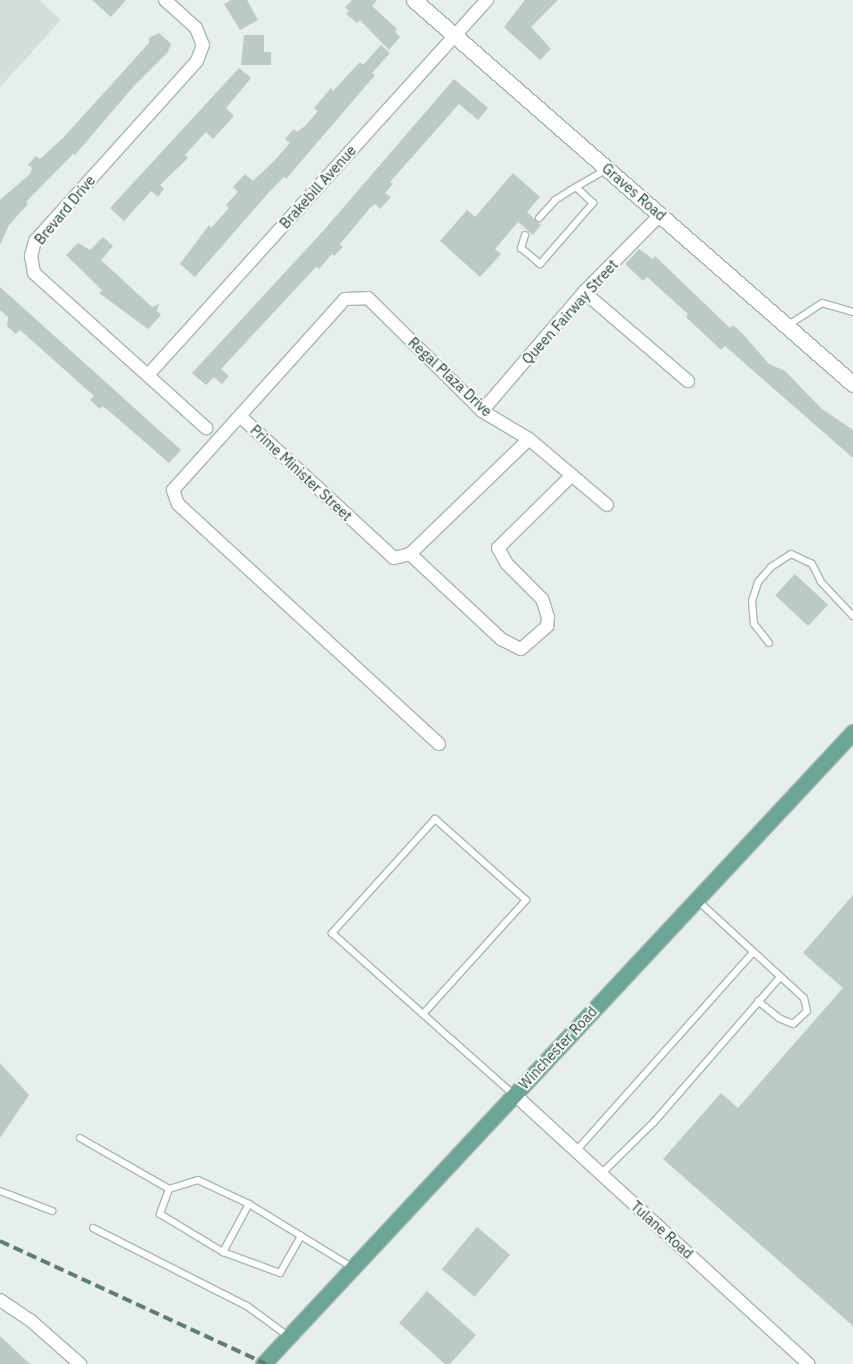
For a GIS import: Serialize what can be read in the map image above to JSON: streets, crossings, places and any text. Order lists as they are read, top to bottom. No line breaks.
{"streets":{"main road":["Winchester Road"],"street":["Brakebill Avenue","Graves Road","Brevard Drive","Queen Fairway Street","Regal Plaza Drive","Prime Minister Street","Tulane Road"]},"crossings":[["Brakebill Avenue","Graves Road"],["Brakebill Avenue","Brevard Drive"],["Graves Road","Queen Fairway Street"],["Queen Fairway Street","Regal Plaza Drive"],["Regal Plaza Drive","Prime Minister Street"],["Winchester Road","Tulane Road"]]}
